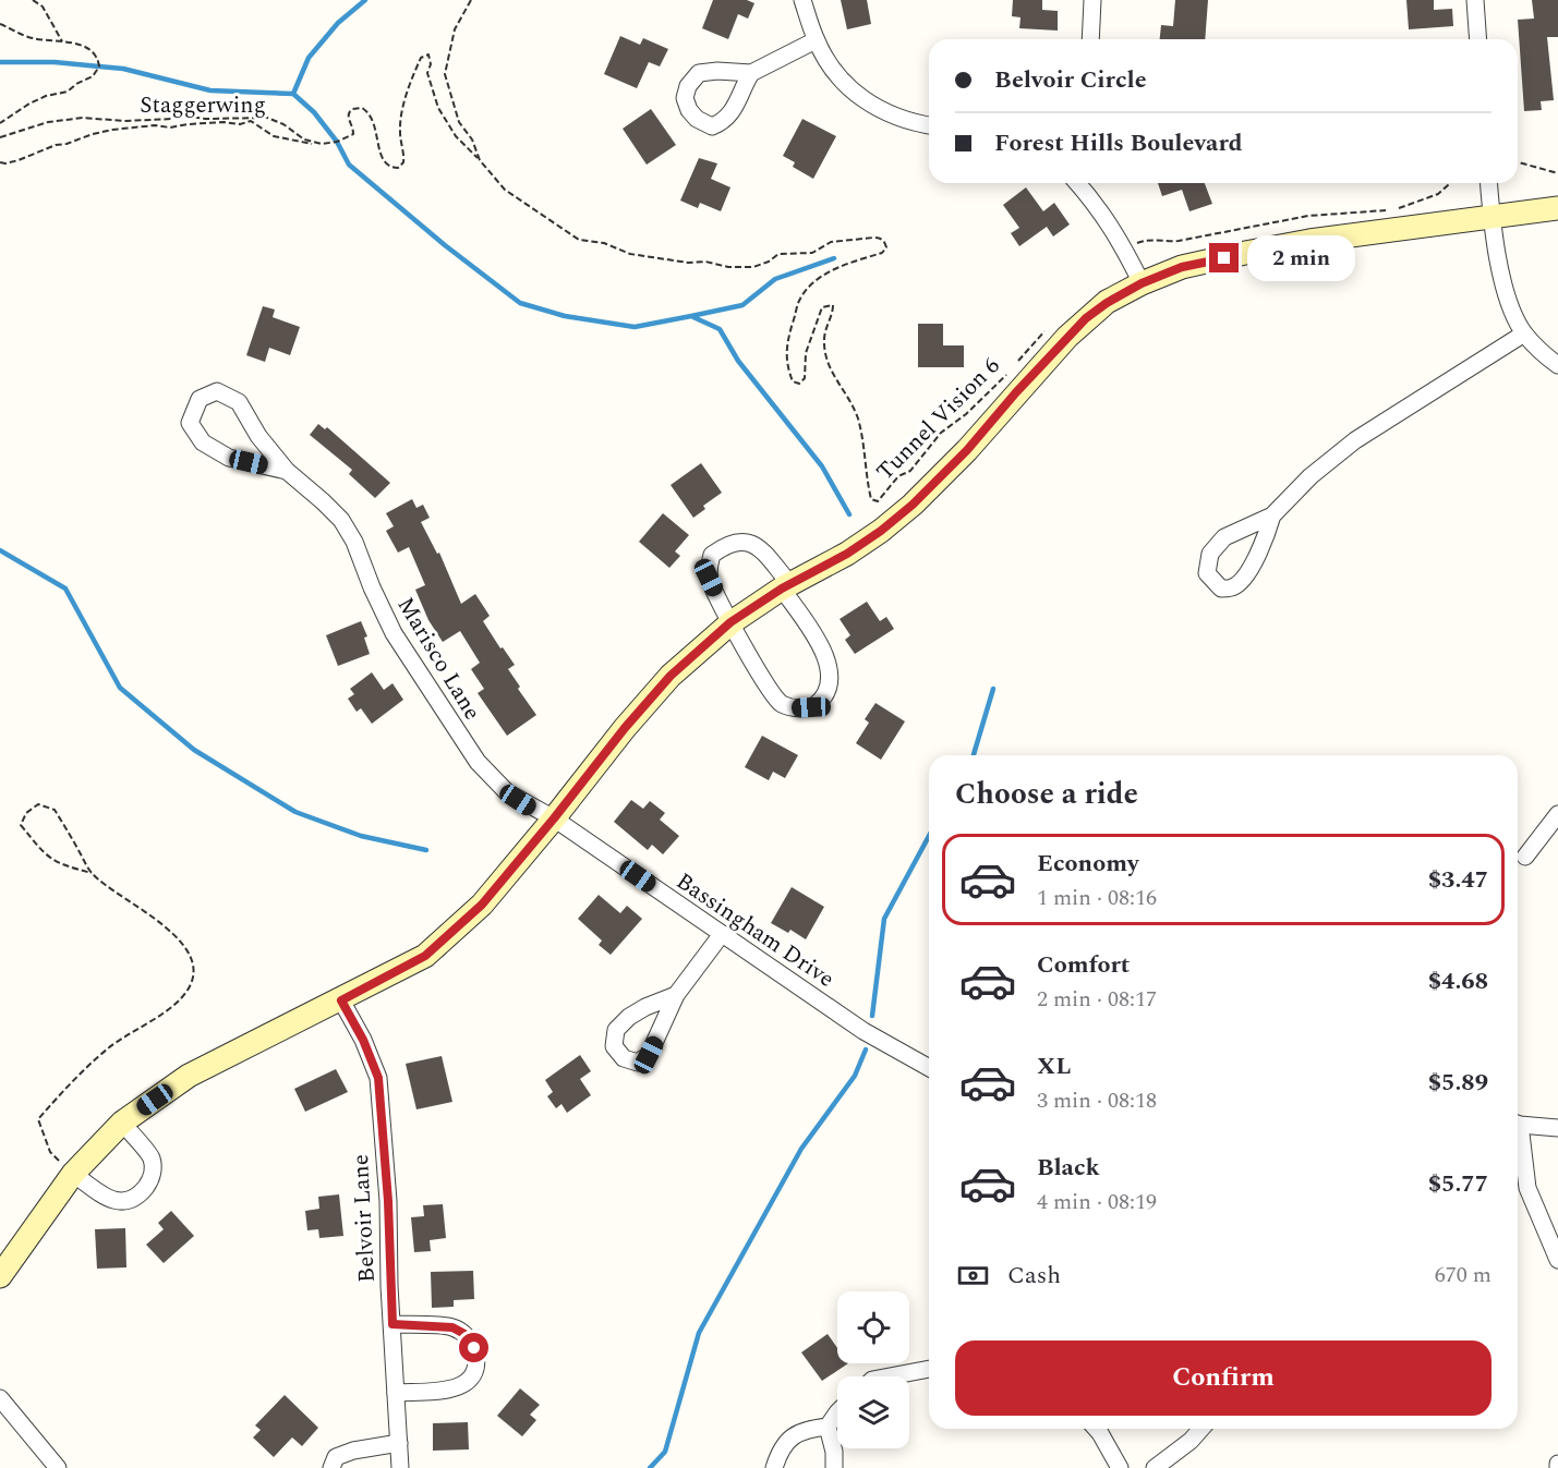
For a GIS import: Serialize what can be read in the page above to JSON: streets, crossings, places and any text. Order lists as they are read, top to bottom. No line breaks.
{"streets":{"street":["Marisco Lane","Bassingham Drive","Belvoir Lane"],"path":["Staggerwing","Tunnel Vision 6"]},"crossings":[["Marisco Lane","Bassingham Drive"]],"page":{"banner":["Belvoir Circle","Forest Hills Boulevard"],"bubble":"2 min","heading":"Choose a ride","list":[{"name":"Economy","note":"1 min · 08:16","value":"$3.47"},{"name":"Comfort","note":"2 min · 08:17","value":"$4.68"},{"name":"XL","note":"3 min · 08:18","value":"$5.89"},{"name":"Black","note":"4 min · 08:19","value":"$5.77"}],"pay":["Cash","670 m"],"buttons":"Confirm"}}
